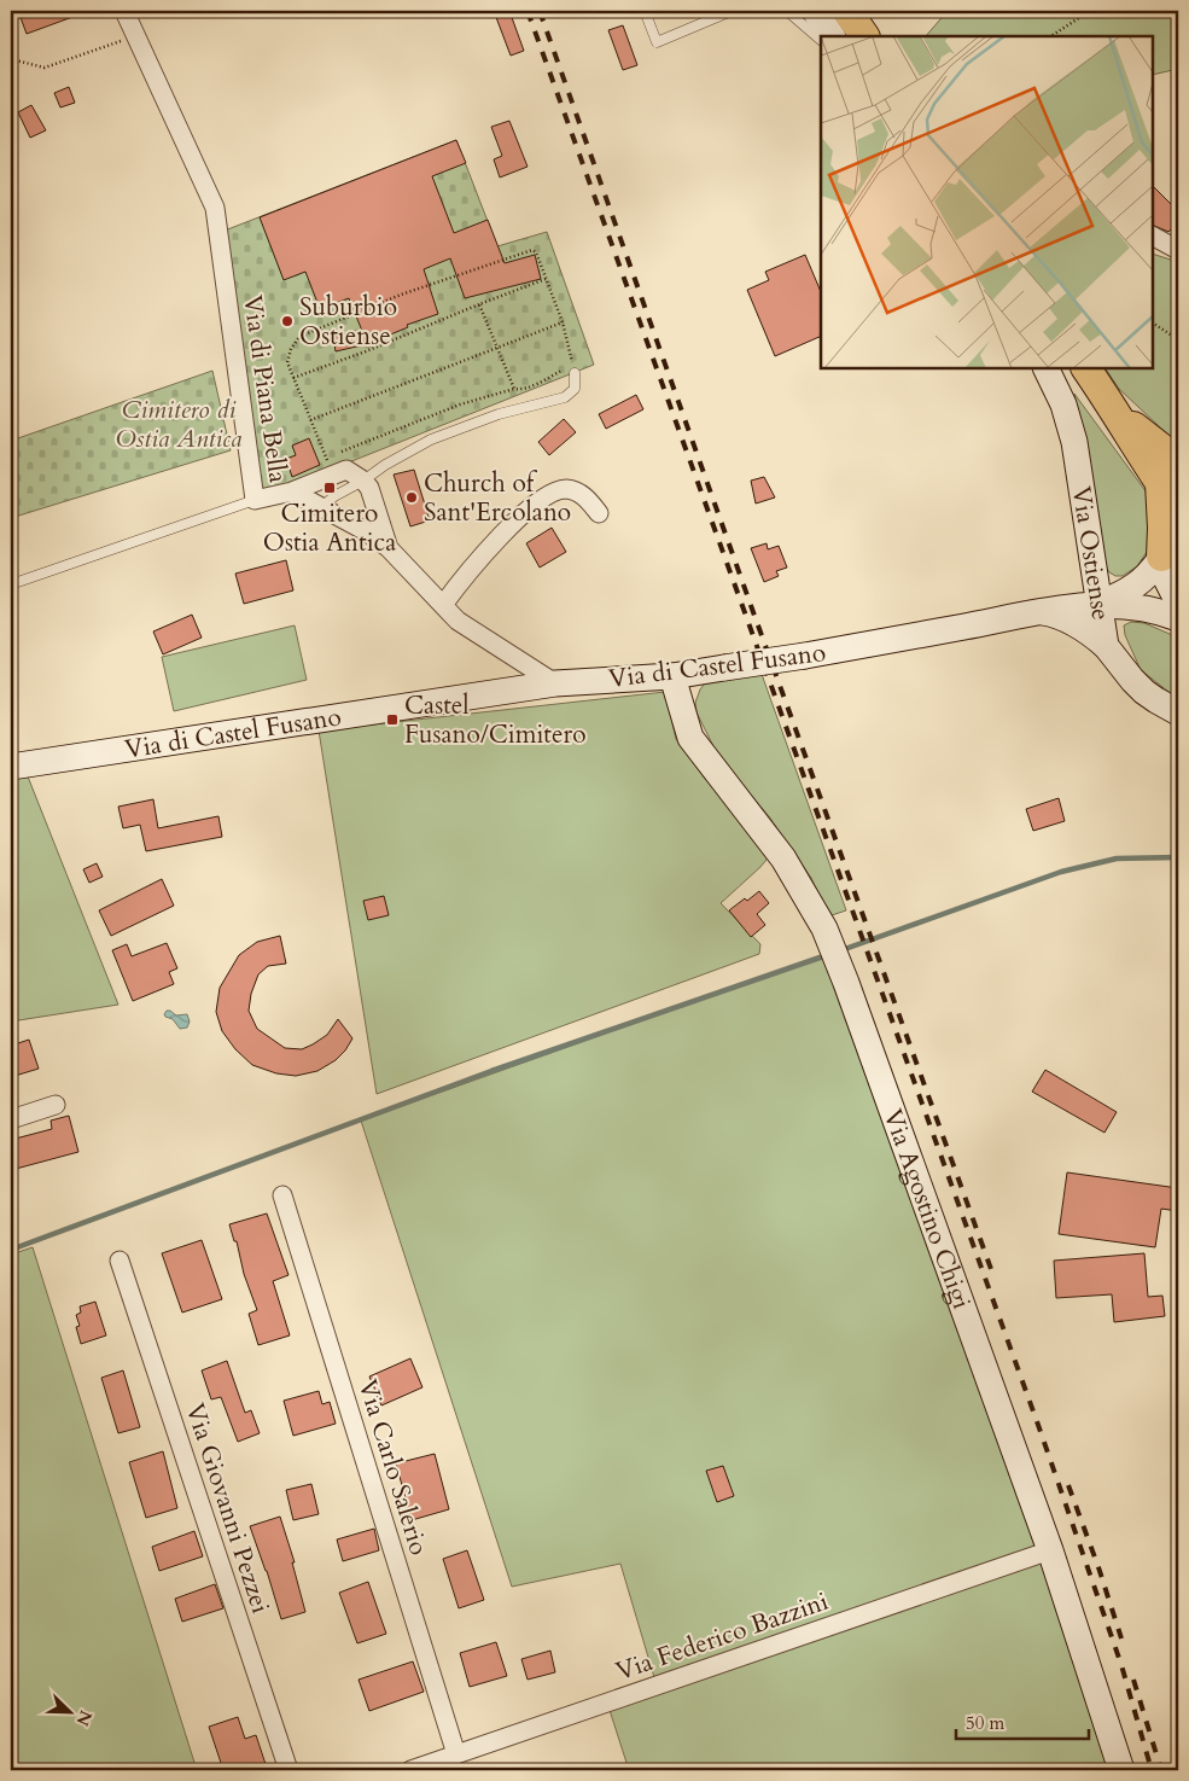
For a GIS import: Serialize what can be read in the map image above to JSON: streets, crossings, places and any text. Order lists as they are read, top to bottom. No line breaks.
{"streets":{"street":["Via di Piana Bella","Via Ostiense","Via di Castel Fusano","Via Agostino Chigi","Via Carlo Salerio","Via Giovanni Pezzei","Via Federico Bazzini"]},"crossings":[["Via di Piana Bella","Via di Castel Fusano"],["Via Ostiense","Via di Castel Fusano"],["Via di Castel Fusano","Via Agostino Chigi"],["Via Agostino Chigi","Via Federico Bazzini"],["Via Carlo Salerio","Via Federico Bazzini"]],"parks":["Cimitero di Ostia Antica"],"places":{"other":["Suburbio Ostiense","Church of Sant'Ercolano"],"transit":["Cimitero Ostia Antica","Castel Fusano/Cimitero"]},"scale_bar":"50 m","north":"bottom right"}
